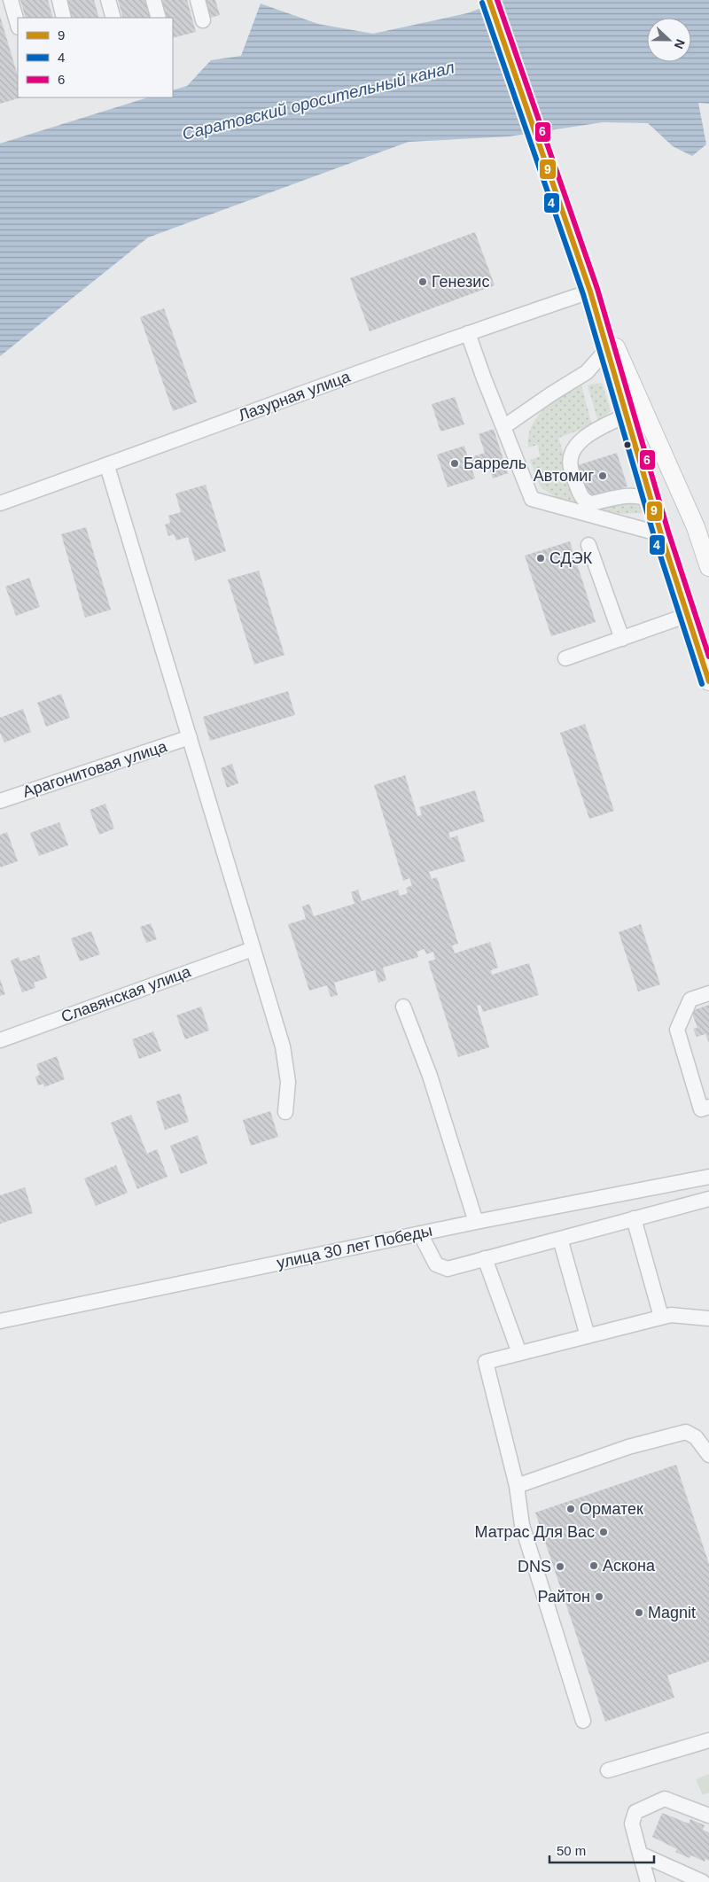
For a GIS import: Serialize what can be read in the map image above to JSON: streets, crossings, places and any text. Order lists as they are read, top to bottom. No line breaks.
{"streets":{"street":["Лазурная улица","Арагонитовая улица","Славянская улица","улица 30 лет Победы"]},"water":["Саратовский оросительный канал"],"places":["Генезис","Баррель","Автомиг","СДЭК","Орматек","Матрас Для Вас","Аскона","DNS","Райтон","Magnit"],"lines":["transit line 9","transit line 6","transit line 4"],"legend":["9","4","6"],"scale_bar":"50 m","north":"right"}
